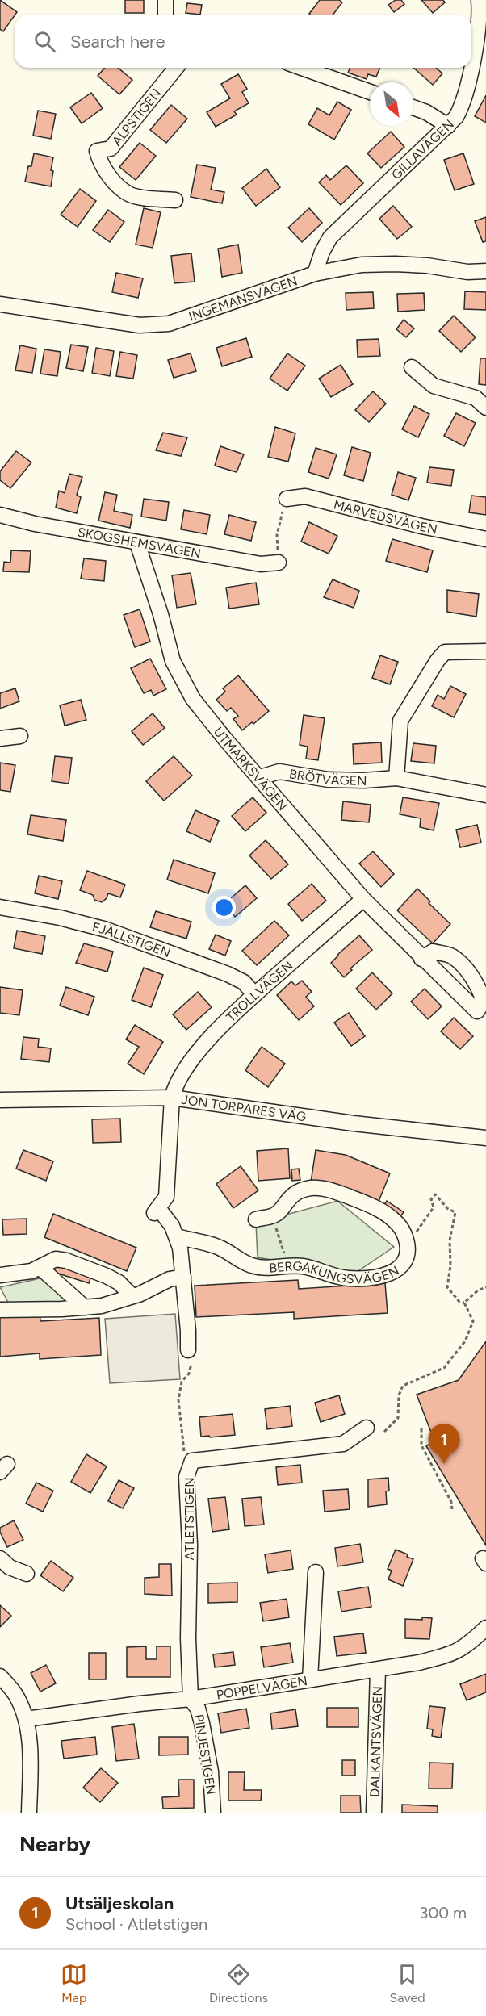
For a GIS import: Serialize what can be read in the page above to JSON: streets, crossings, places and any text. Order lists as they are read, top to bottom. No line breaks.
{"streets":{"street":["ALPSTIGEN","GILLAVÄGEN","INGEMANSVÄGEN","MARVEDSVÄGEN","SKOGSHEMSVÄGEN","UTMARKSVÄGEN","BRÖTVÄGEN","FJÄLLSTIGEN","TROLLVÄGEN","JON TORPARES VÄG","BERGAKUNGSVÄGEN","ATLETSTIGEN","POPPELVÄGEN","DALKANTSVÄGEN","PINJESTIGEN"]},"crossings":[["GILLAVÄGEN","INGEMANSVÄGEN"],["SKOGSHEMSVÄGEN","UTMARKSVÄGEN"],["UTMARKSVÄGEN","BRÖTVÄGEN"],["UTMARKSVÄGEN","TROLLVÄGEN"],["FJÄLLSTIGEN","TROLLVÄGEN"],["TROLLVÄGEN","JON TORPARES VÄG"],["ATLETSTIGEN","POPPELVÄGEN"],["ATLETSTIGEN","PINJESTIGEN"],["POPPELVÄGEN","DALKANTSVÄGEN"],["POPPELVÄGEN","PINJESTIGEN"]],"north":"bottom right","page":{"search":"Search here","pins":"1","heading":"Nearby","list":[{"mark":"1","name":"Utsäljeskolan","note":"School · Atletstigen","value":"300 m"}],"nav":["Map","Directions","Saved"]}}
